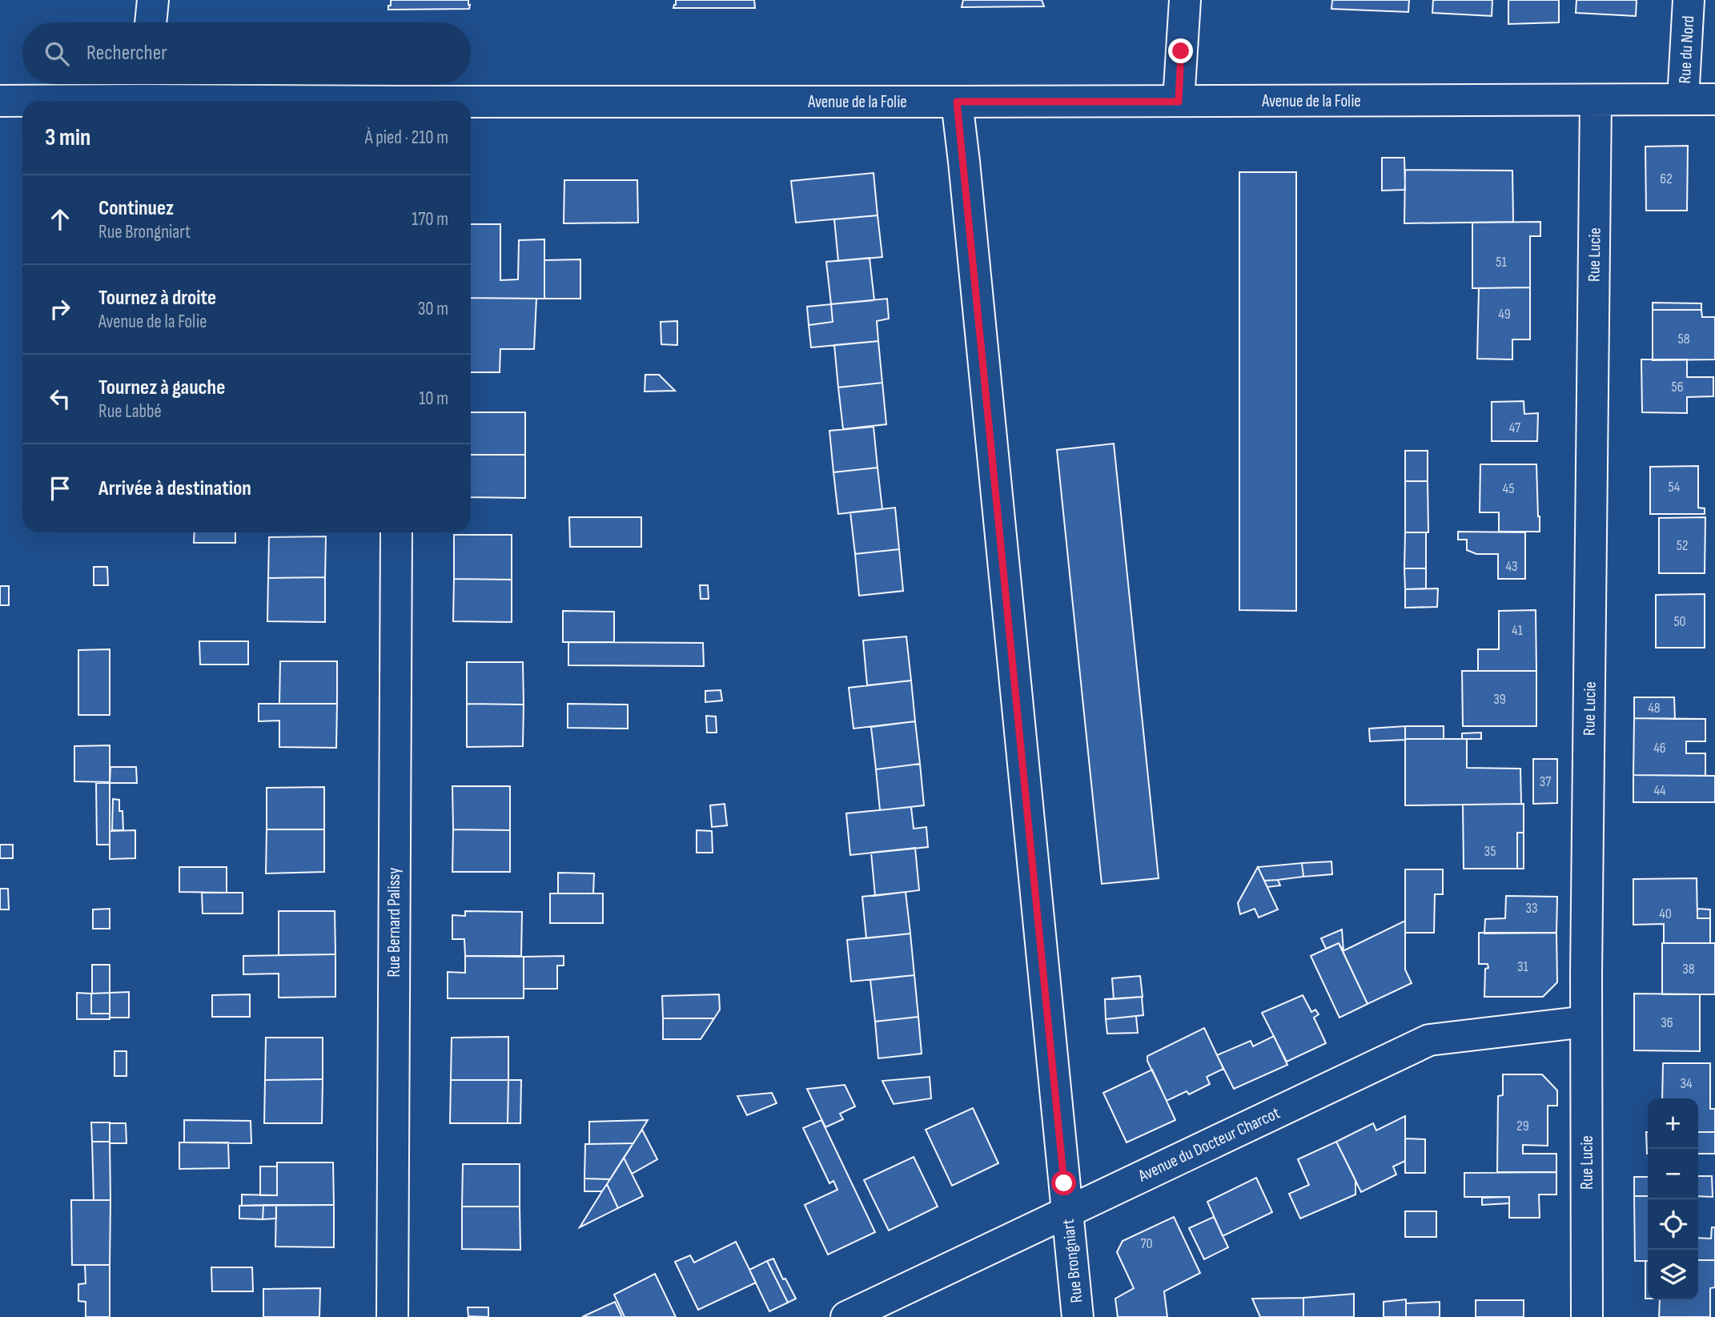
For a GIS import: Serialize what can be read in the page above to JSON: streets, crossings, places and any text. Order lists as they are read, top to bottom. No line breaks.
{"streets":{"street":["Rue du Nord","Avenue de la Folie","Rue Lucie","Rue Bernard Palissy","Avenue du Docteur Charcot","Rue Brongniart"]},"crossings":[["Rue du Nord","Avenue de la Folie"],["Avenue de la Folie","Rue Lucie"],["Avenue de la Folie","Rue Brongniart"],["Rue Lucie","Avenue du Docteur Charcot"],["Avenue du Docteur Charcot","Rue Brongniart"]],"house_numbers":["62","51","49","58","56","47","54","45","52","43","50","41","39","48","46","37","44","35","33","40","31","38","36","34","29","70"],"page":{"search":"Rechercher","heading":["3 min","À pied · 210 m"],"list":[["Continuez","Rue Brongniart","170 m"],["Tournez à droite","Avenue de la Folie","30 m"],["Tournez à gauche","Rue Labbé","10 m"],"Arrivée à destination"],"map_buttons":["+","−"]}}
